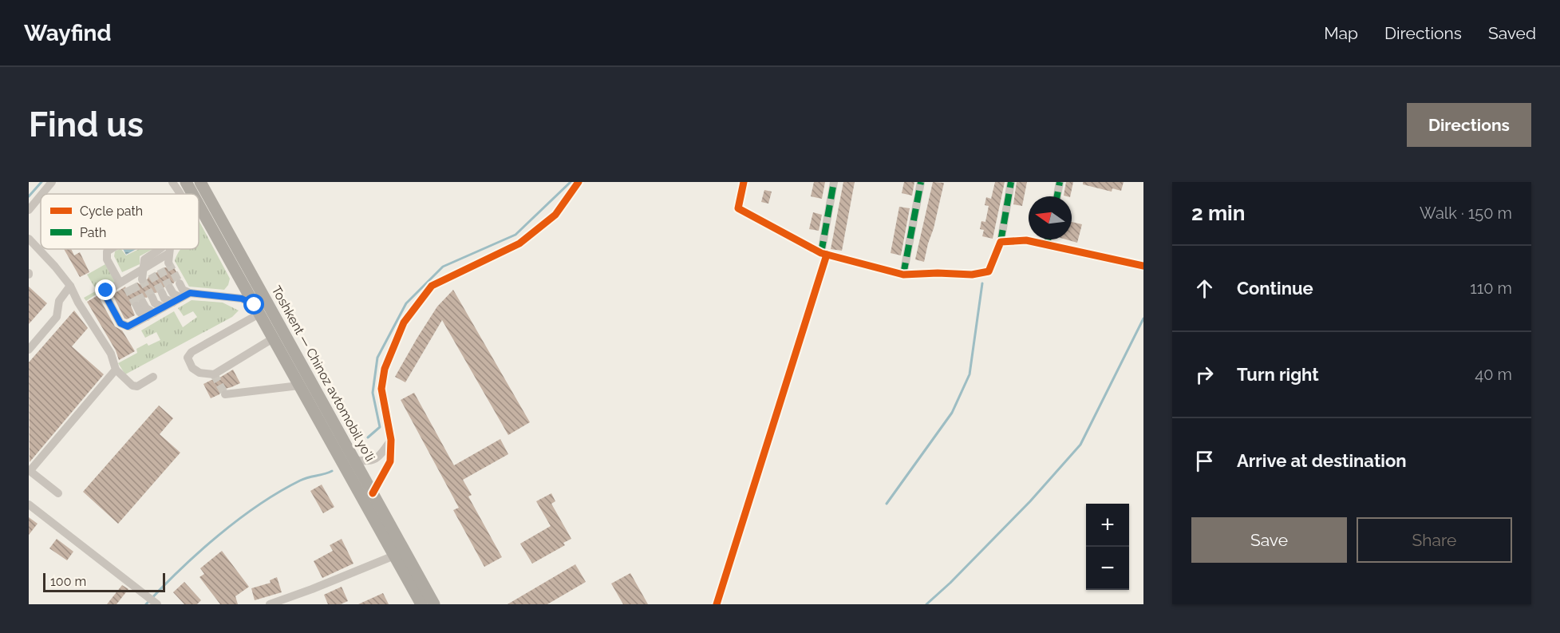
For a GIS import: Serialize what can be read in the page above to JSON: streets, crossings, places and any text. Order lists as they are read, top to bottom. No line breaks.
{"streets":{"highway":["Toshkent — Chinoz avtomobil yoʻli"]},"legend":["Cycle path","Path"],"scale_bar":"100 m","north":"left","page":{"header":"Wayfind","nav":["Map","Directions","Saved"],"buttons":["Directions",["Save","Share"]],"title":"Find us","heading":["2 min","Walk · 150 m"],"list":[["Continue","110 m"],["Turn right","40 m"],"Arrive at destination"],"map_buttons":["+","−"],"scale":"100 m"}}
